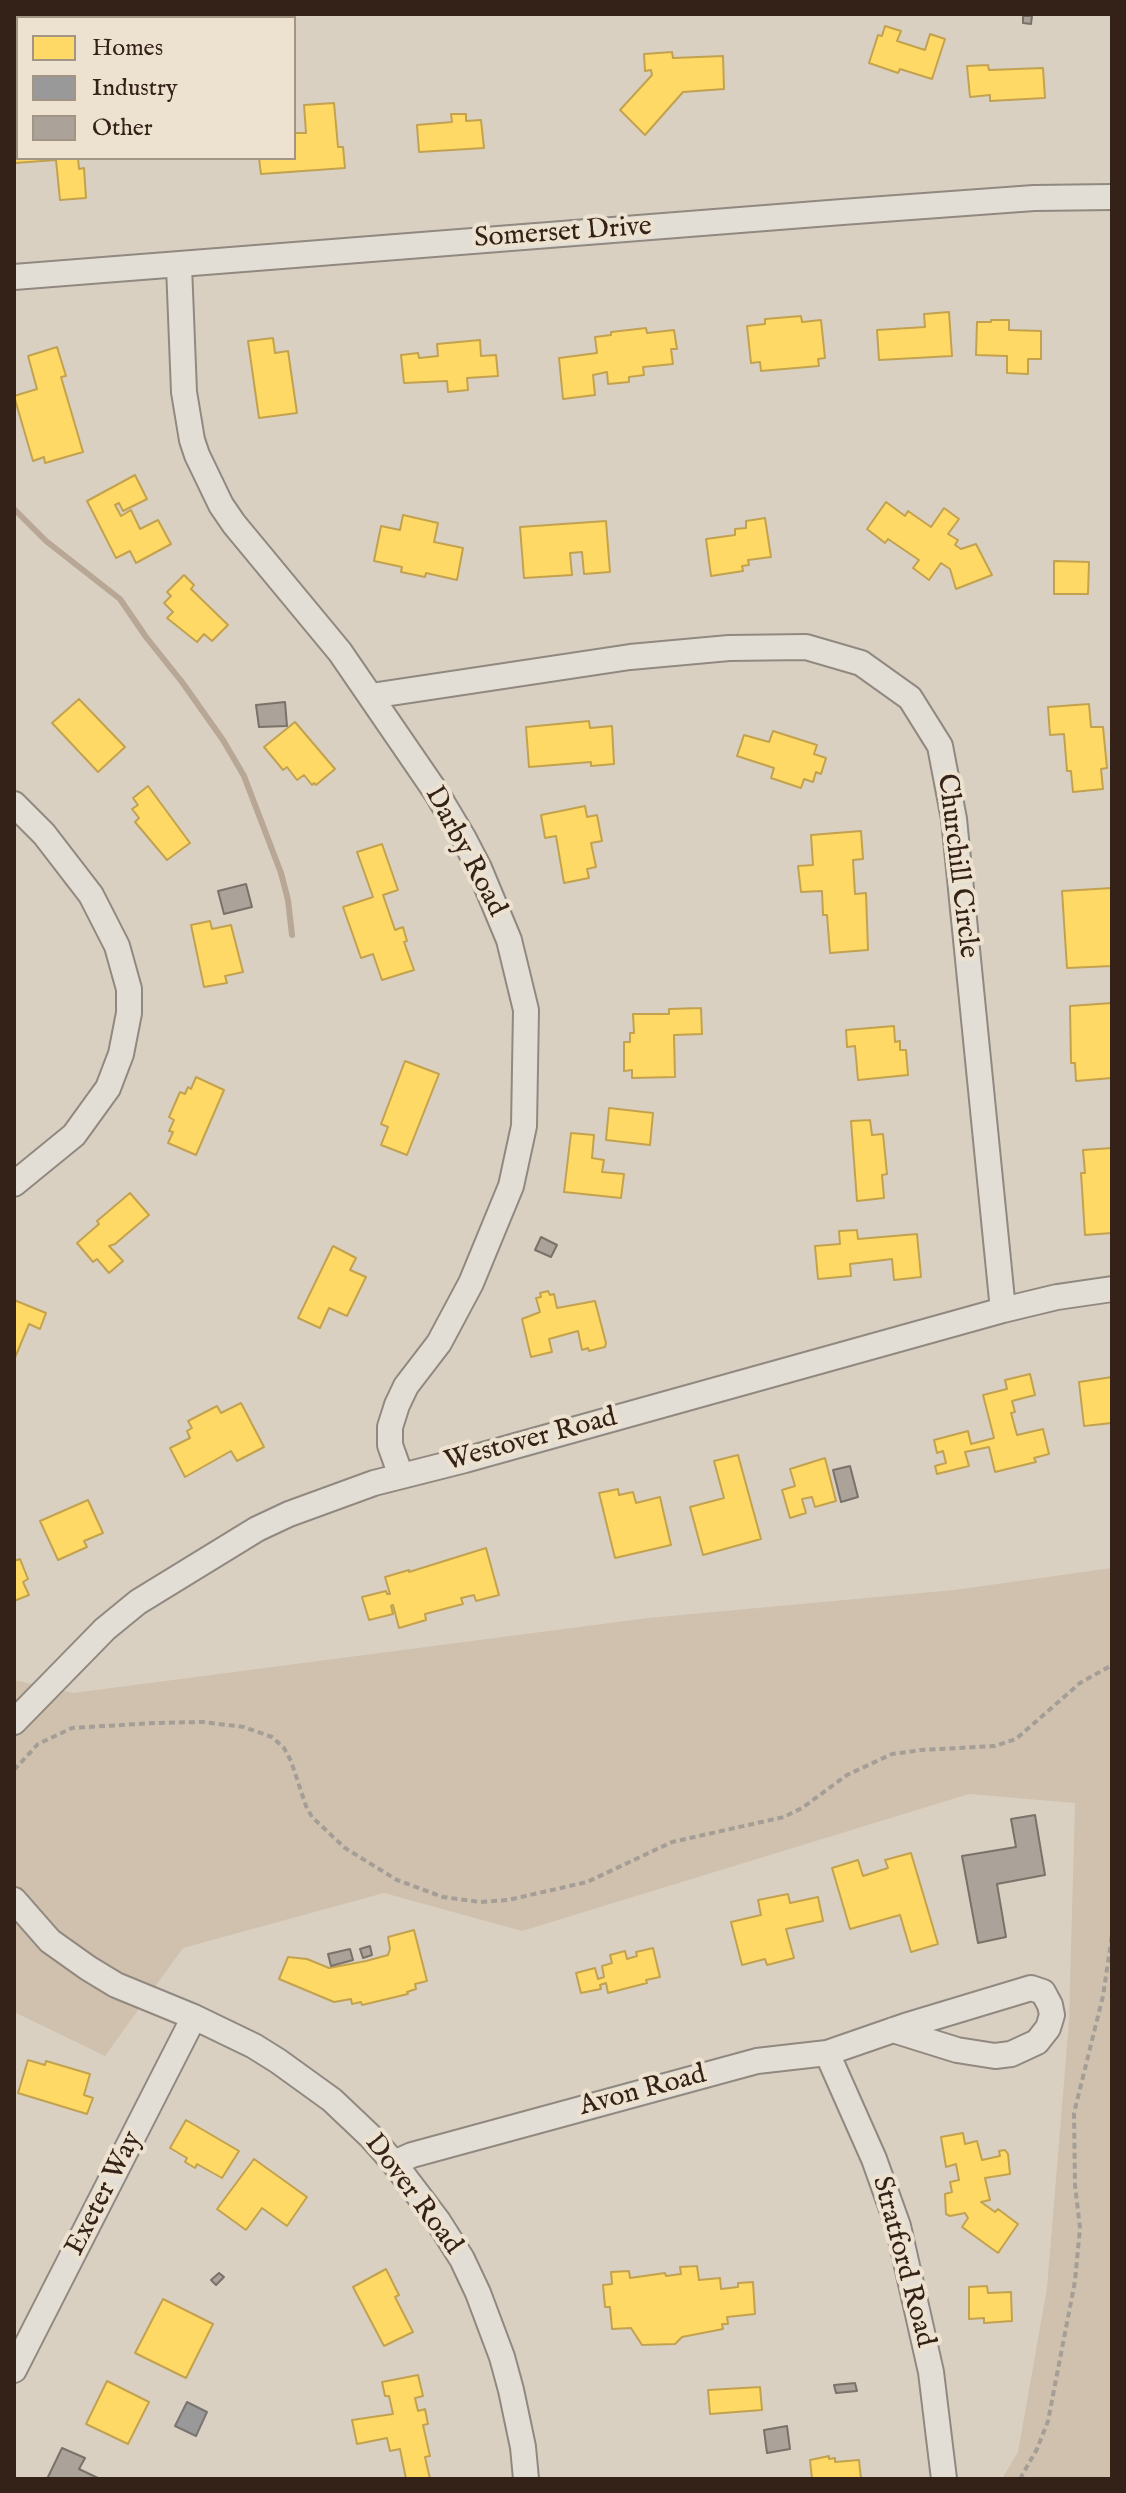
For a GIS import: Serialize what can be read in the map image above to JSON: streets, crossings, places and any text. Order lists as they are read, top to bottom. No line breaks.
{"streets":{"street":["Somerset Drive","Darby Road","Churchill Circle","Westover Road","Avon Road","Exeter Way","Dover Road","Stratford Road"]},"crossings":[["Somerset Drive","Darby Road"],["Darby Road","Churchill Circle"],["Darby Road","Westover Road"],["Churchill Circle","Westover Road"],["Avon Road","Dover Road"],["Avon Road","Stratford Road"],["Exeter Way","Dover Road"]],"legend":["Homes","Industry","Other"]}
